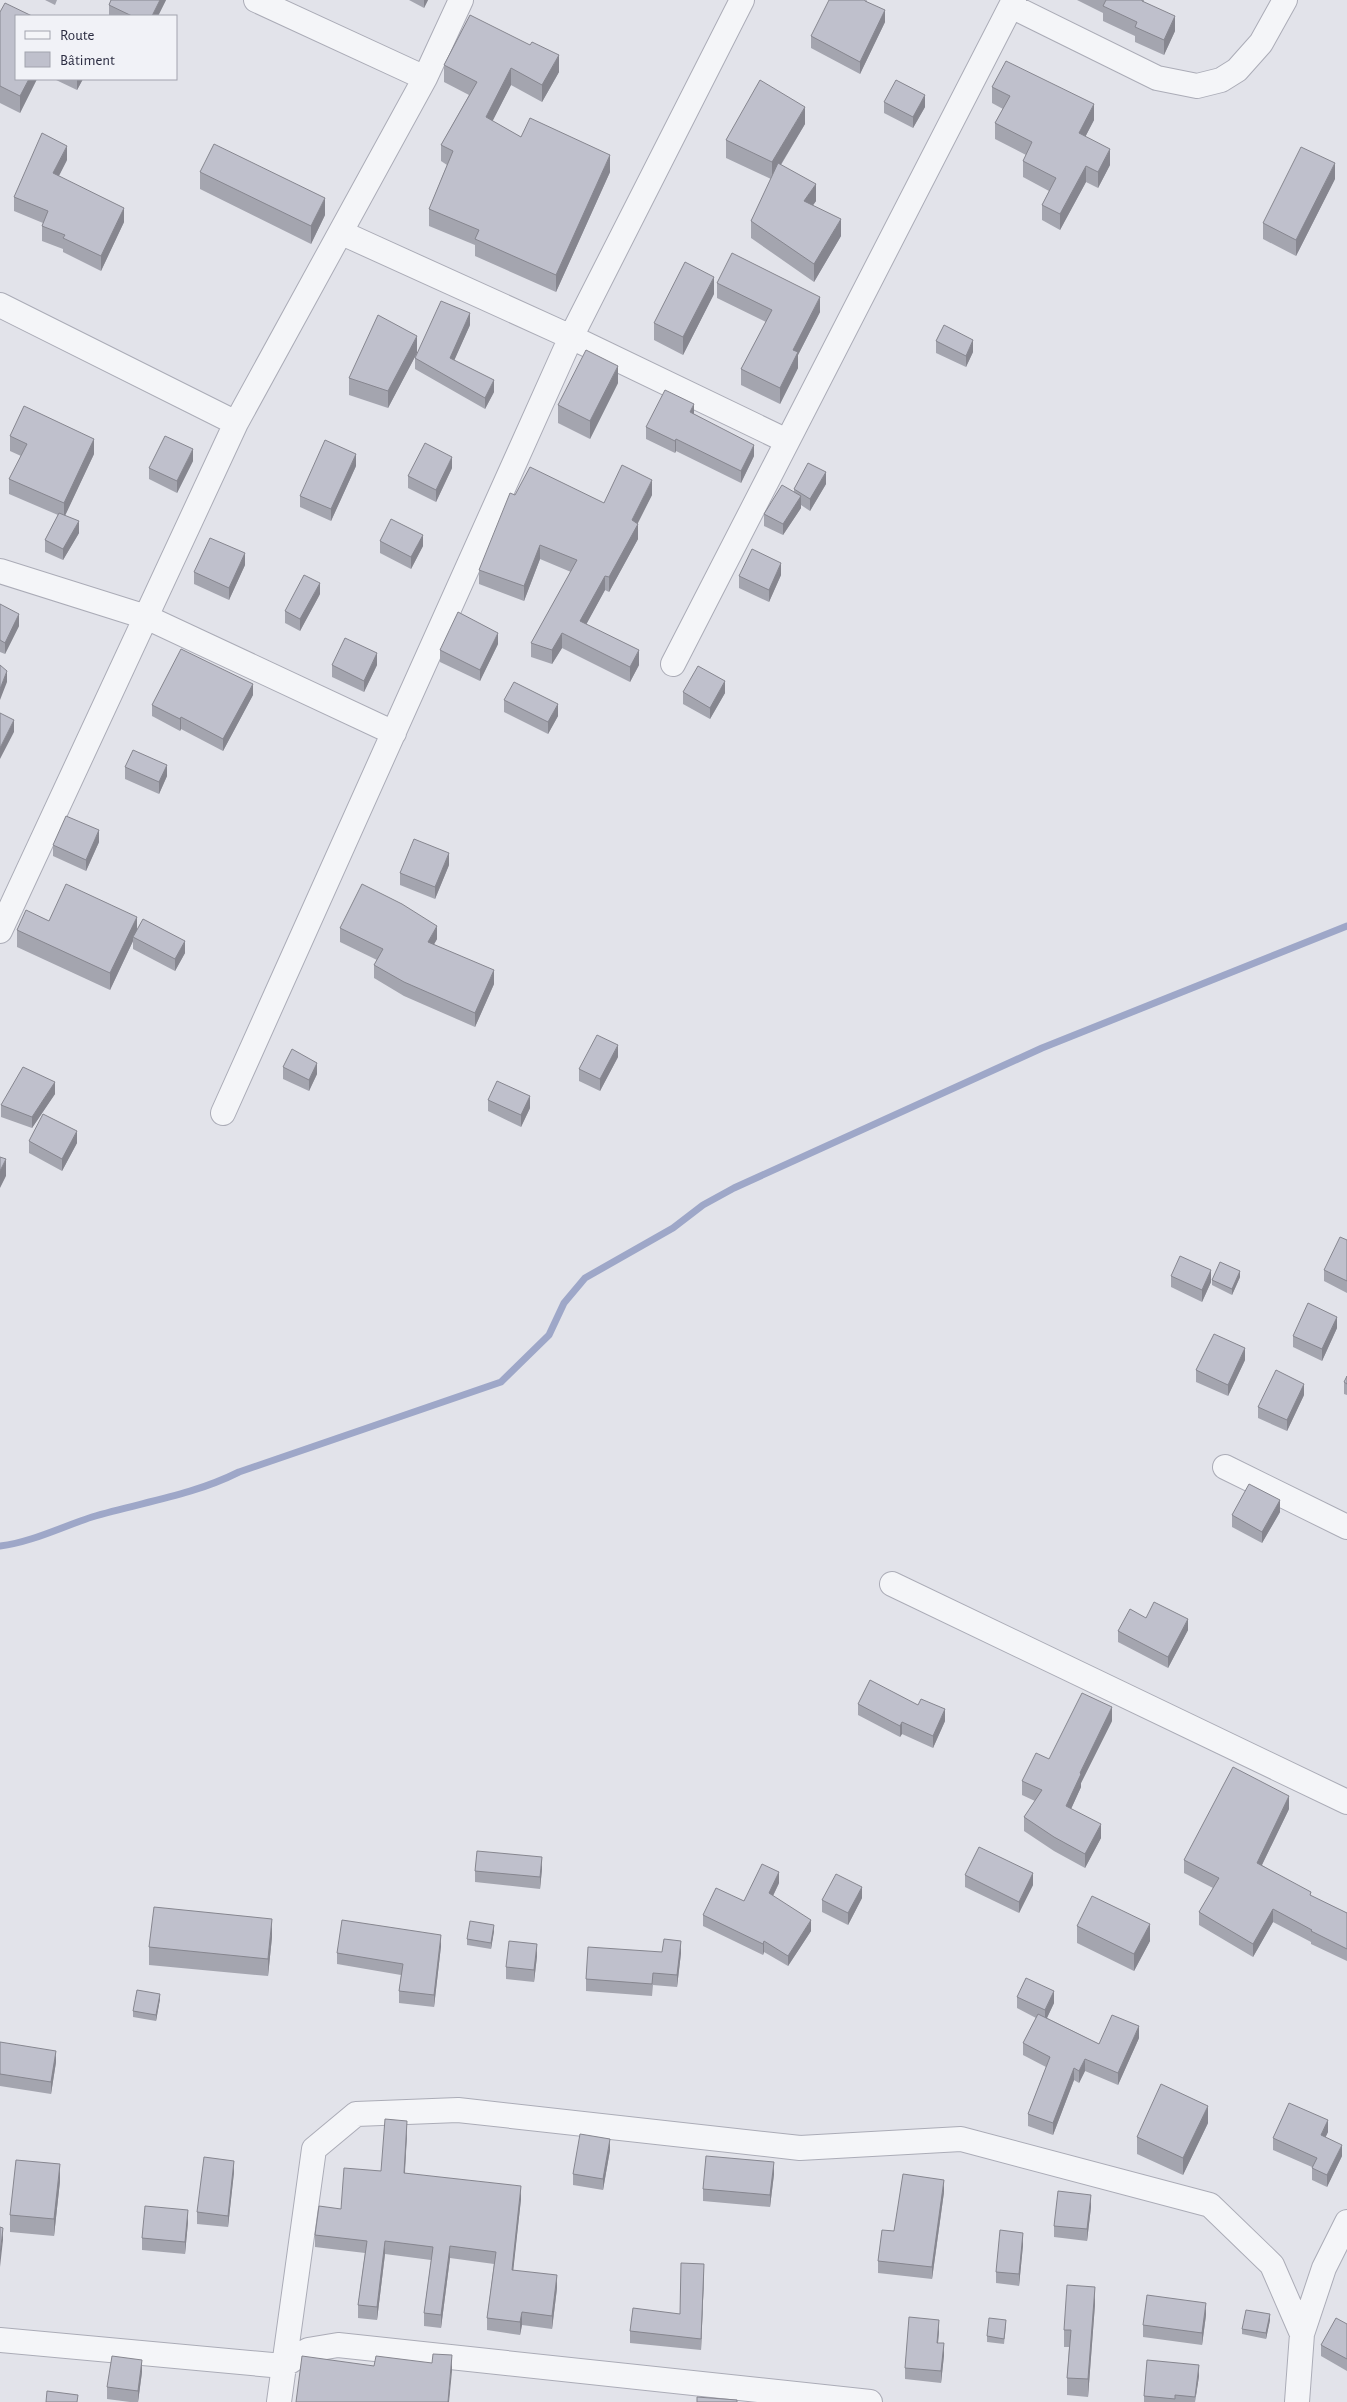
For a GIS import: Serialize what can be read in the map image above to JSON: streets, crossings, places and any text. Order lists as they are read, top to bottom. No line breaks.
{"legend":["Route","Bâtiment"]}
